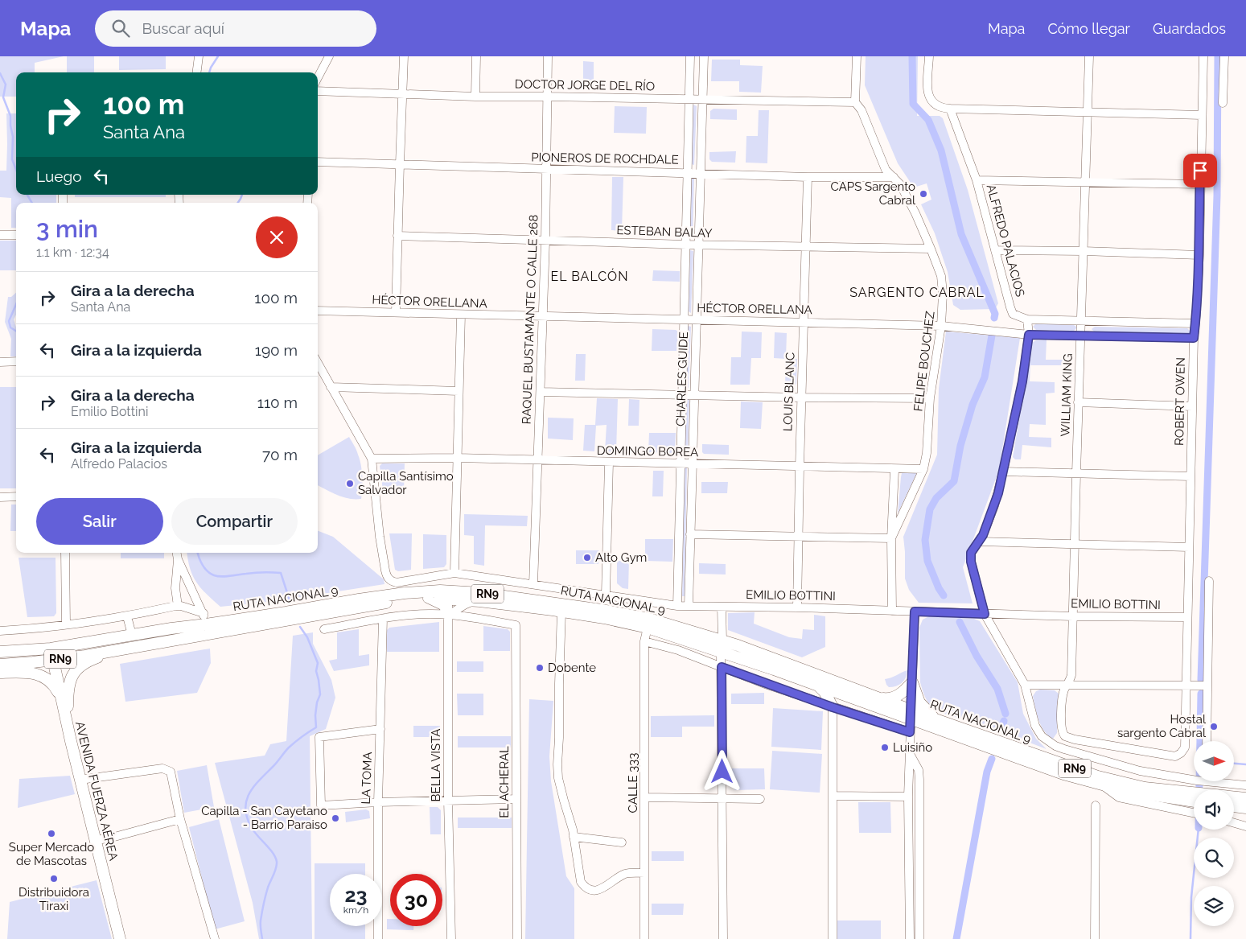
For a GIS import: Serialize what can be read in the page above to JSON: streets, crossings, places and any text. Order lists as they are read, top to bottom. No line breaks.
{"streets":{"main road":["RN9","RUTA NACIONAL 9","AVENIDA FUERZA AÉREA"],"street":["DOCTOR JORGE DEL RÍO","PIONEROS DE ROCHDALE","ESTEBAN BALAY","ALFREDO PALACIOS","HÉCTOR ORELLANA","RAQUEL BUSTAMANTE O CALLE 268","FELIPE BOUCHEZ","CHARLES GUIDE","LOUIS BLANC","WILLIAM KING","ROBERT OWEN","DOMINGO BOREA","EMILIO BOTTINI","BELLA VISTA","LA TOMA","EL ACHERAL","CALLE 333"]},"crossings":[["DOCTOR JORGE DEL RÍO","RAQUEL BUSTAMANTE O CALLE 268"],["DOCTOR JORGE DEL RÍO","FELIPE BOUCHEZ"],["DOCTOR JORGE DEL RÍO","CHARLES GUIDE"],["PIONEROS DE ROCHDALE","RAQUEL BUSTAMANTE O CALLE 268"],["PIONEROS DE ROCHDALE","FELIPE BOUCHEZ"],["PIONEROS DE ROCHDALE","CHARLES GUIDE"],["PIONEROS DE ROCHDALE","LOUIS BLANC"],["ESTEBAN BALAY","RAQUEL BUSTAMANTE O CALLE 268"],["ESTEBAN BALAY","FELIPE BOUCHEZ"],["ESTEBAN BALAY","CHARLES GUIDE"],["ESTEBAN BALAY","LOUIS BLANC"],["HÉCTOR ORELLANA","RAQUEL BUSTAMANTE O CALLE 268"],["HÉCTOR ORELLANA","FELIPE BOUCHEZ"],["HÉCTOR ORELLANA","CHARLES GUIDE"],["HÉCTOR ORELLANA","LOUIS BLANC"],["HÉCTOR ORELLANA","WILLIAM KING"],["HÉCTOR ORELLANA","ROBERT OWEN"],["RAQUEL BUSTAMANTE O CALLE 268","DOMINGO BOREA"],["RAQUEL BUSTAMANTE O CALLE 268","EMILIO BOTTINI"],["FELIPE BOUCHEZ","DOMINGO BOREA"],["FELIPE BOUCHEZ","EMILIO BOTTINI"],["CHARLES GUIDE","DOMINGO BOREA"],["CHARLES GUIDE","EMILIO BOTTINI"],["LOUIS BLANC","DOMINGO BOREA"],["LOUIS BLANC","EMILIO BOTTINI"],["WILLIAM KING","ROBERT OWEN"],["WILLIAM KING","EMILIO BOTTINI"],["ROBERT OWEN","EMILIO BOTTINI"],["DOMINGO BOREA","EMILIO BOTTINI"],["RUTA NACIONAL 9","BELLA VISTA"],["RUTA NACIONAL 9","CALLE 333"],["RUTA NACIONAL 9","AVENIDA FUERZA AÉREA"],["BELLA VISTA","EL ACHERAL"]],"districts":["EL BALCÓN","SARGENTO CABRAL"],"places":["CAPS Sargento Cabral","Capilla Santísimo Salvador","Alto Gym","Dobente","Hostal sargento Cabral","Luisiño","Capilla - San Cayetano - Barrio Paraiso","Super Mercado de Mascotas","Distribuidora Tiraxi"],"north":"right","page":{"header":"Mapa","search":"Buscar aquí","nav":["Mapa","Cómo llegar","Guardados"],"turn":["100 m","Santa Ana"],"then":"Luego","heading":["3 min","1.1 km · 12:34"],"list":[{"name":"Gira a la derecha","note":"Santa Ana","value":"100 m"},{"name":"Gira a la izquierda","value":"190 m"},{"name":"Gira a la derecha","note":"Emilio Bottini","value":"110 m"},{"name":"Gira a la izquierda","note":"Alfredo Palacios","value":"70 m"}],"buttons":["Salir","Compartir"],"speed":"23 km/h","limit":"30"}}
